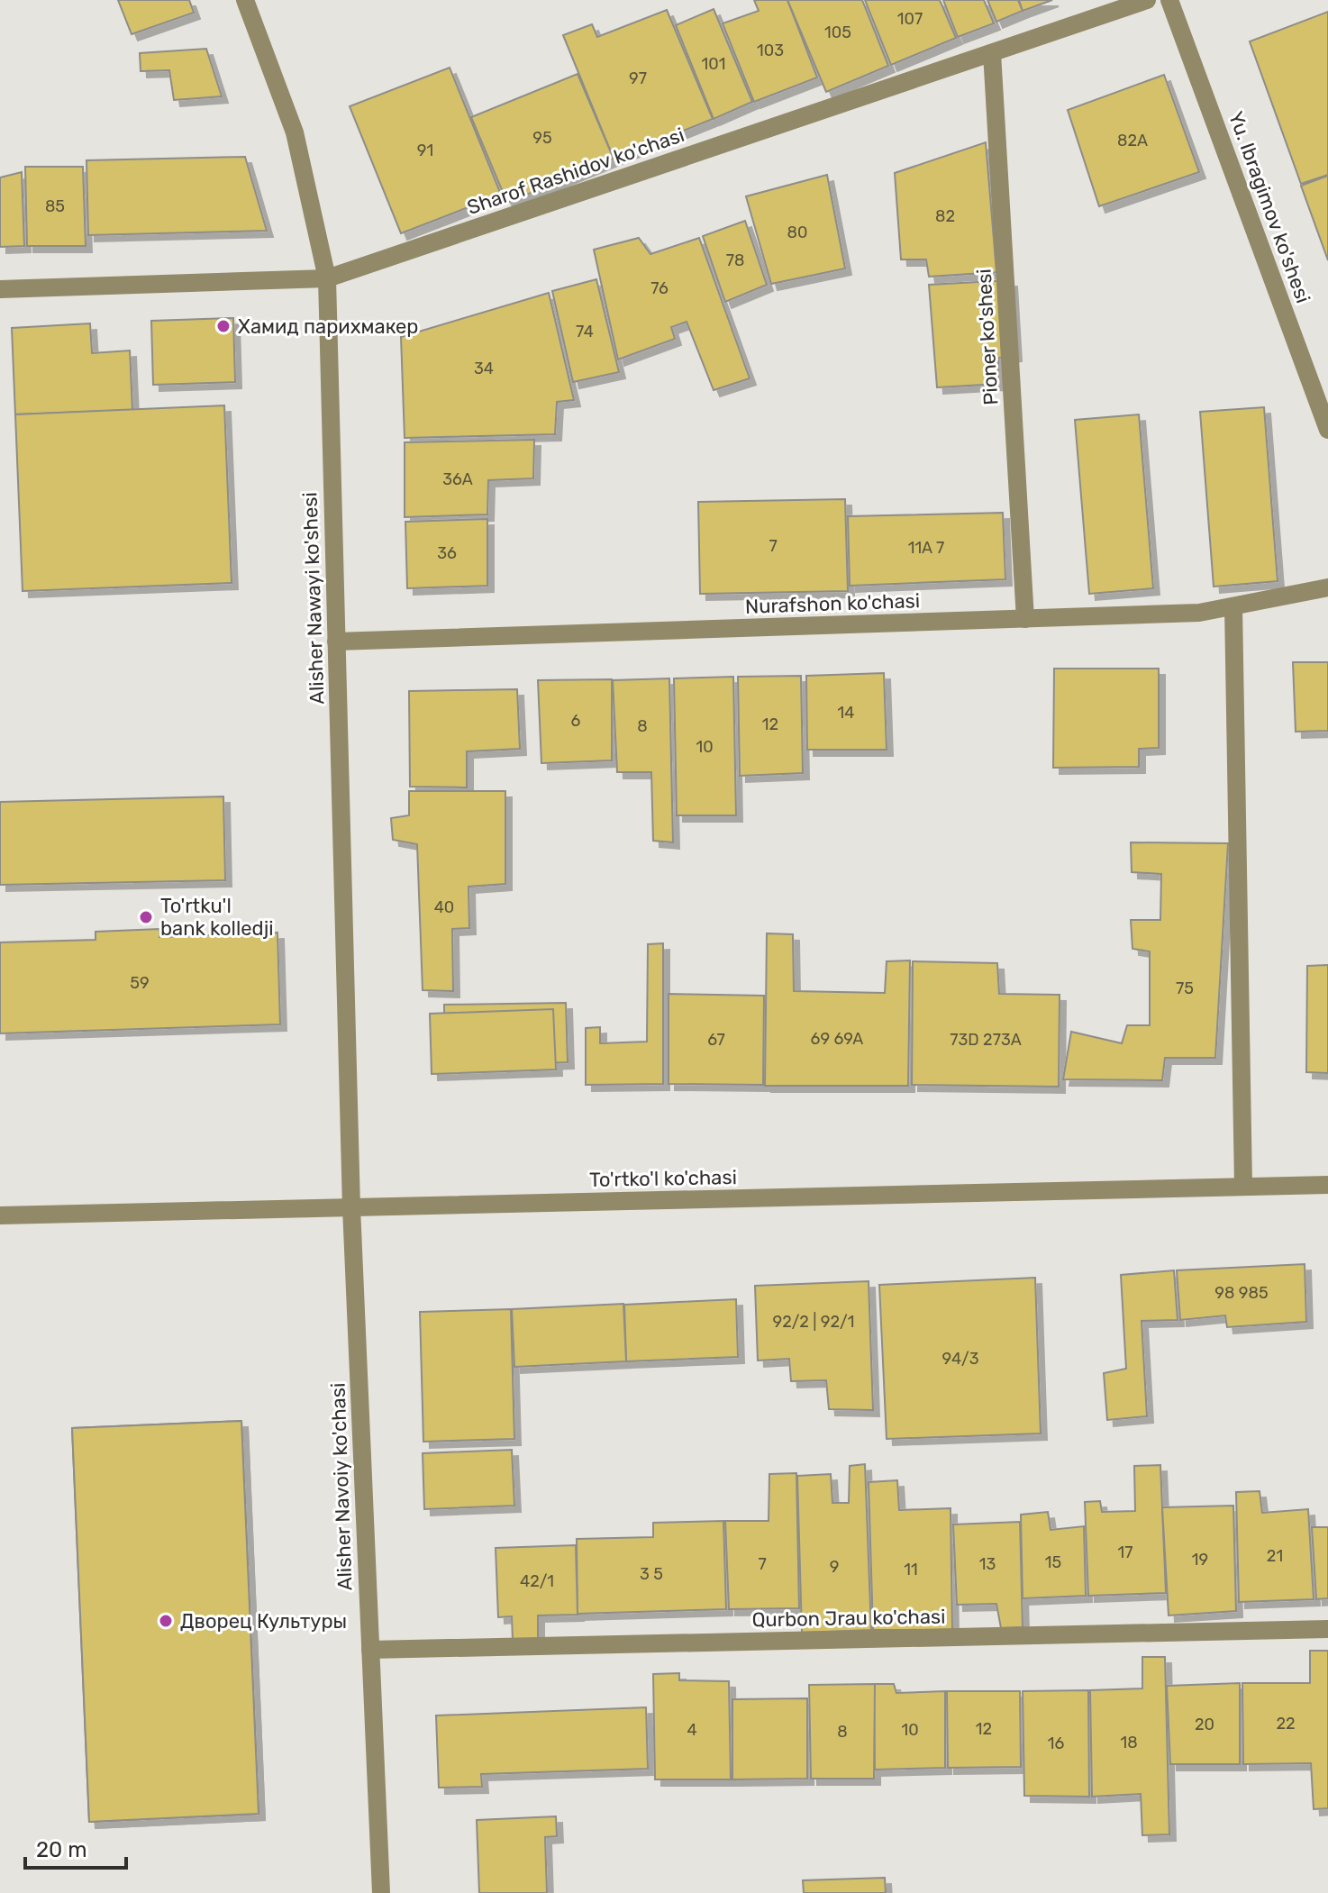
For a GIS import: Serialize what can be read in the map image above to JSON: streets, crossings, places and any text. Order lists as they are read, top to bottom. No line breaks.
{"streets":{"street":["Sharof Rashidov ko'chasi","Yu. Ibragimov ko'shesi","Pioner ko'shesi","Alisher Nawayi ko'shesi","Nurafshon ko'chasi","To'rtko'l ko'chasi","Alisher Navoiy ko'chasi","Qurbon Jrau ko'chasi"]},"crossings":[["Sharof Rashidov ko'chasi","Pioner ko'shesi"],["Sharof Rashidov ko'chasi","Alisher Nawayi ko'shesi"],["Pioner ko'shesi","Nurafshon ko'chasi"],["Alisher Nawayi ko'shesi","Nurafshon ko'chasi"],["Alisher Nawayi ko'shesi","To'rtko'l ko'chasi"],["Alisher Nawayi ko'shesi","Alisher Navoiy ko'chasi"],["To'rtko'l ko'chasi","Alisher Navoiy ko'chasi"],["Alisher Navoiy ko'chasi","Qurbon Jrau ko'chasi"]],"places":["Хамид парихмакер","To'rtku'l bank kolledji","Дворец Культуры"],"house_numbers":["107","105","103","101","97","95","82A","91","85","82","80","78","76","74","34","36A","7","11A 7","36","14","6","12","8","10","40","59","75","69 69A","67","73D 273A","98 985","92/2 | 92/1","94/3","17","21","19","15","7","13","9","11","3 5","42/1","22","20","12","4","10","8","18","16"],"scale_bar":"20 m"}
